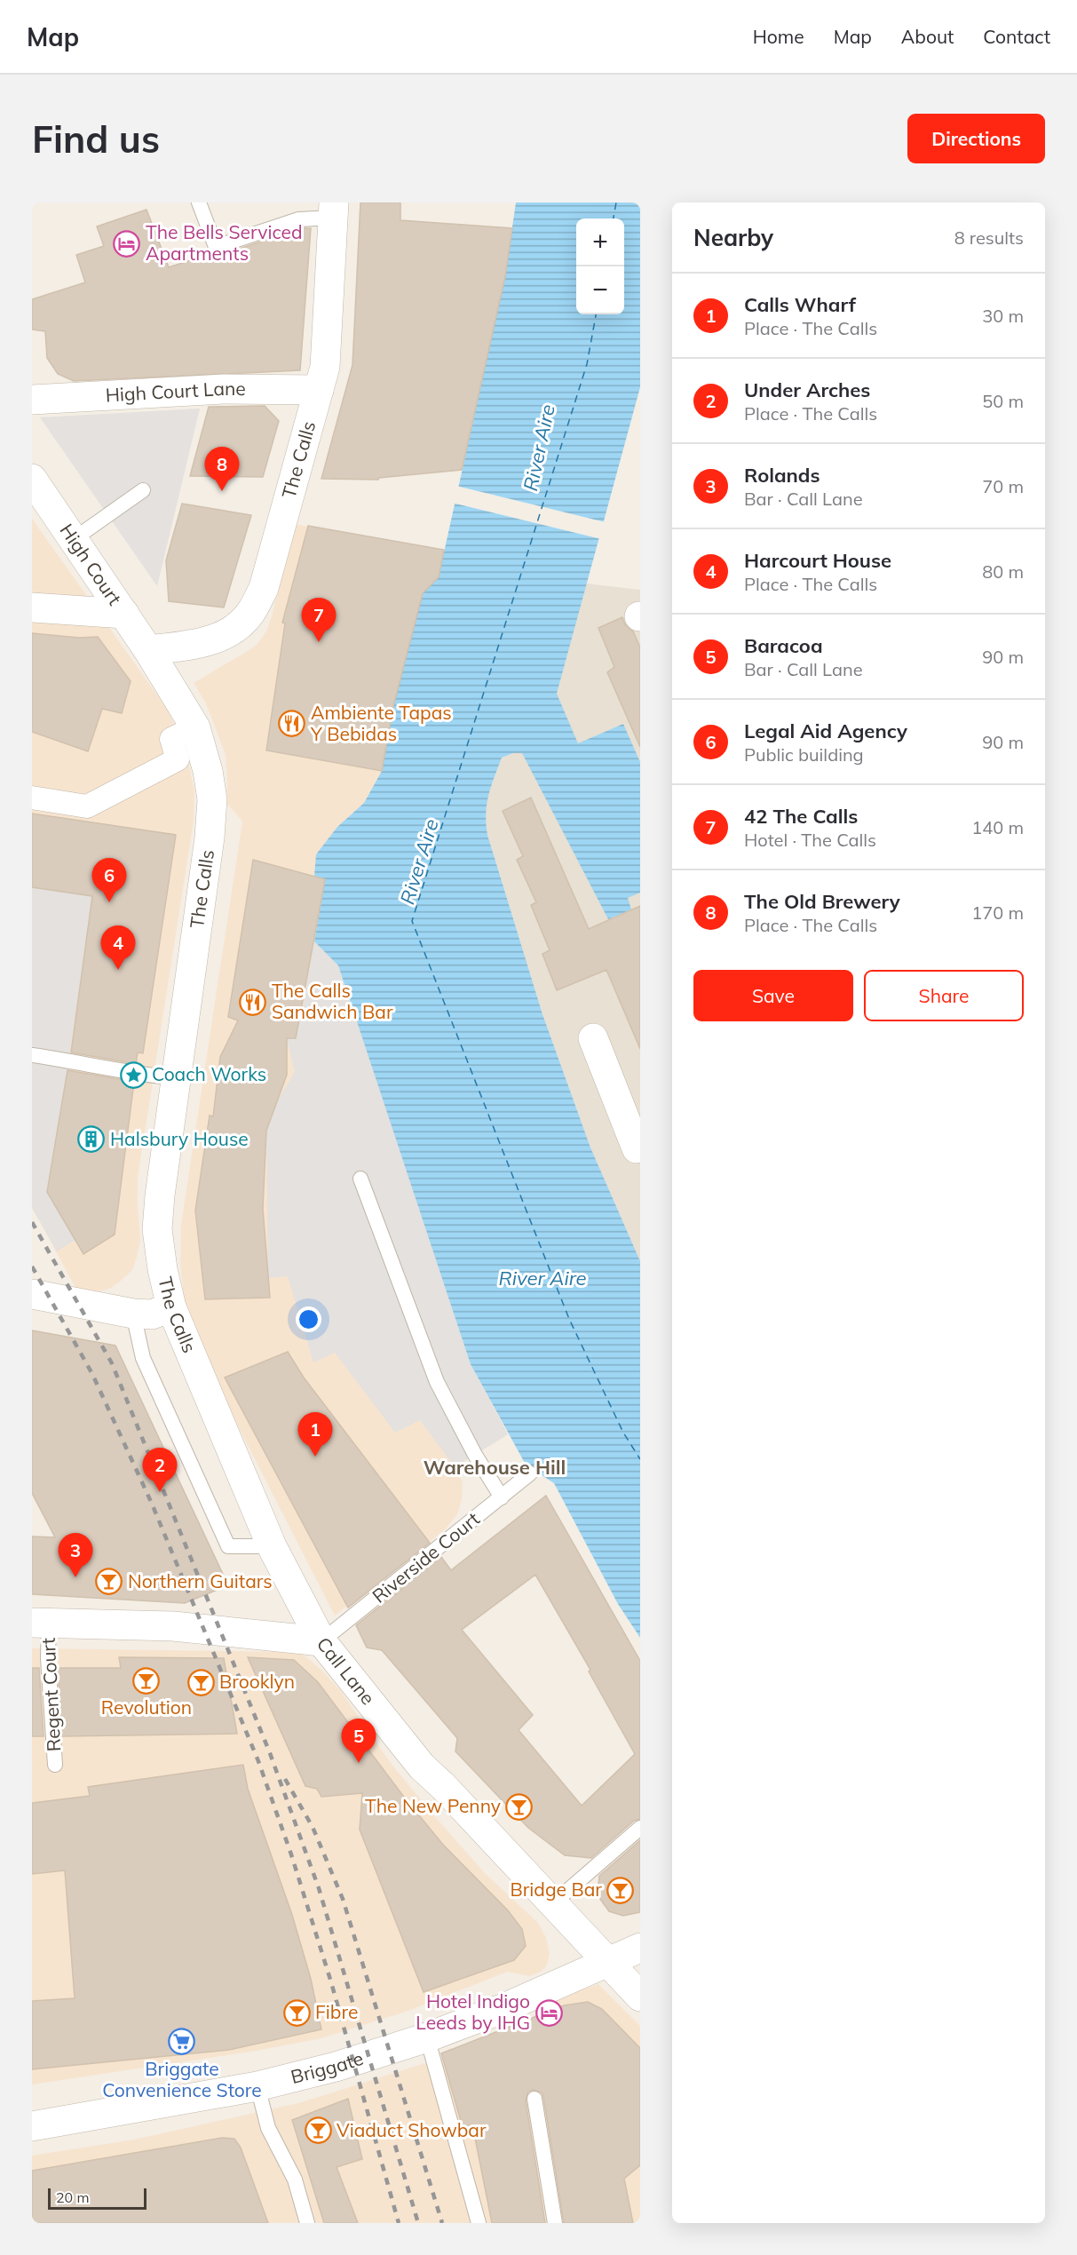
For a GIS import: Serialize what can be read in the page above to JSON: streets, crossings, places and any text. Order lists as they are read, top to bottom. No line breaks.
{"streets":{"street":["High Court Lane","The Calls","High Court","Call Lane","Briggate"],"lane":["Riverside Court","Regent Court"]},"crossings":[["High Court Lane","The Calls"],["The Calls","High Court"],["The Calls","Riverside Court"],["The Calls","Call Lane"],["Riverside Court","Call Lane"],["Call Lane","Regent Court"],["Call Lane","Briggate"]],"districts":["Warehouse Hill"],"water":["River Aire"],"places":{"hotel":["The Bells Serviced Apartments","Hotel Indigo Leeds by IHG"],"restaurant":["Ambiente Tapas Y Bebidas","The Calls Sandwich Bar"],"place":["Coach Works"],"building":["Halsbury House"],"bar":["Northern Guitars","Revolution","Brooklyn","The New Penny","Bridge Bar","Fibre","Viaduct Showbar"],"supermarket":["Briggate Convenience Store"]},"scale_bar":"20 m","page":{"header":"Map","nav":["Home","Map","About","Contact"],"buttons":["Directions",["Save","Share"]],"title":"Find us","heading":["Nearby","8 results"],"map_buttons":["+","−"],"list":[{"mark":"1","name":"Calls Wharf","note":"Place · The Calls","value":"30 m"},{"mark":"2","name":"Under Arches","note":"Place · The Calls","value":"50 m"},{"mark":"3","name":"Rolands","note":"Bar · Call Lane","value":"70 m"},{"mark":"4","name":"Harcourt House","note":"Place · The Calls","value":"80 m"},{"mark":"5","name":"Baracoa","note":"Bar · Call Lane","value":"90 m"},{"mark":"6","name":"Legal Aid Agency","note":"Public building","value":"90 m"},{"mark":"7","name":"42 The Calls","note":"Hotel · The Calls","value":"140 m"},{"mark":"8","name":"The Old Brewery","note":"Place · The Calls","value":"170 m"}],"pins":["8","7","6","4","1","2","3","5"],"scale":"20 m"}}
